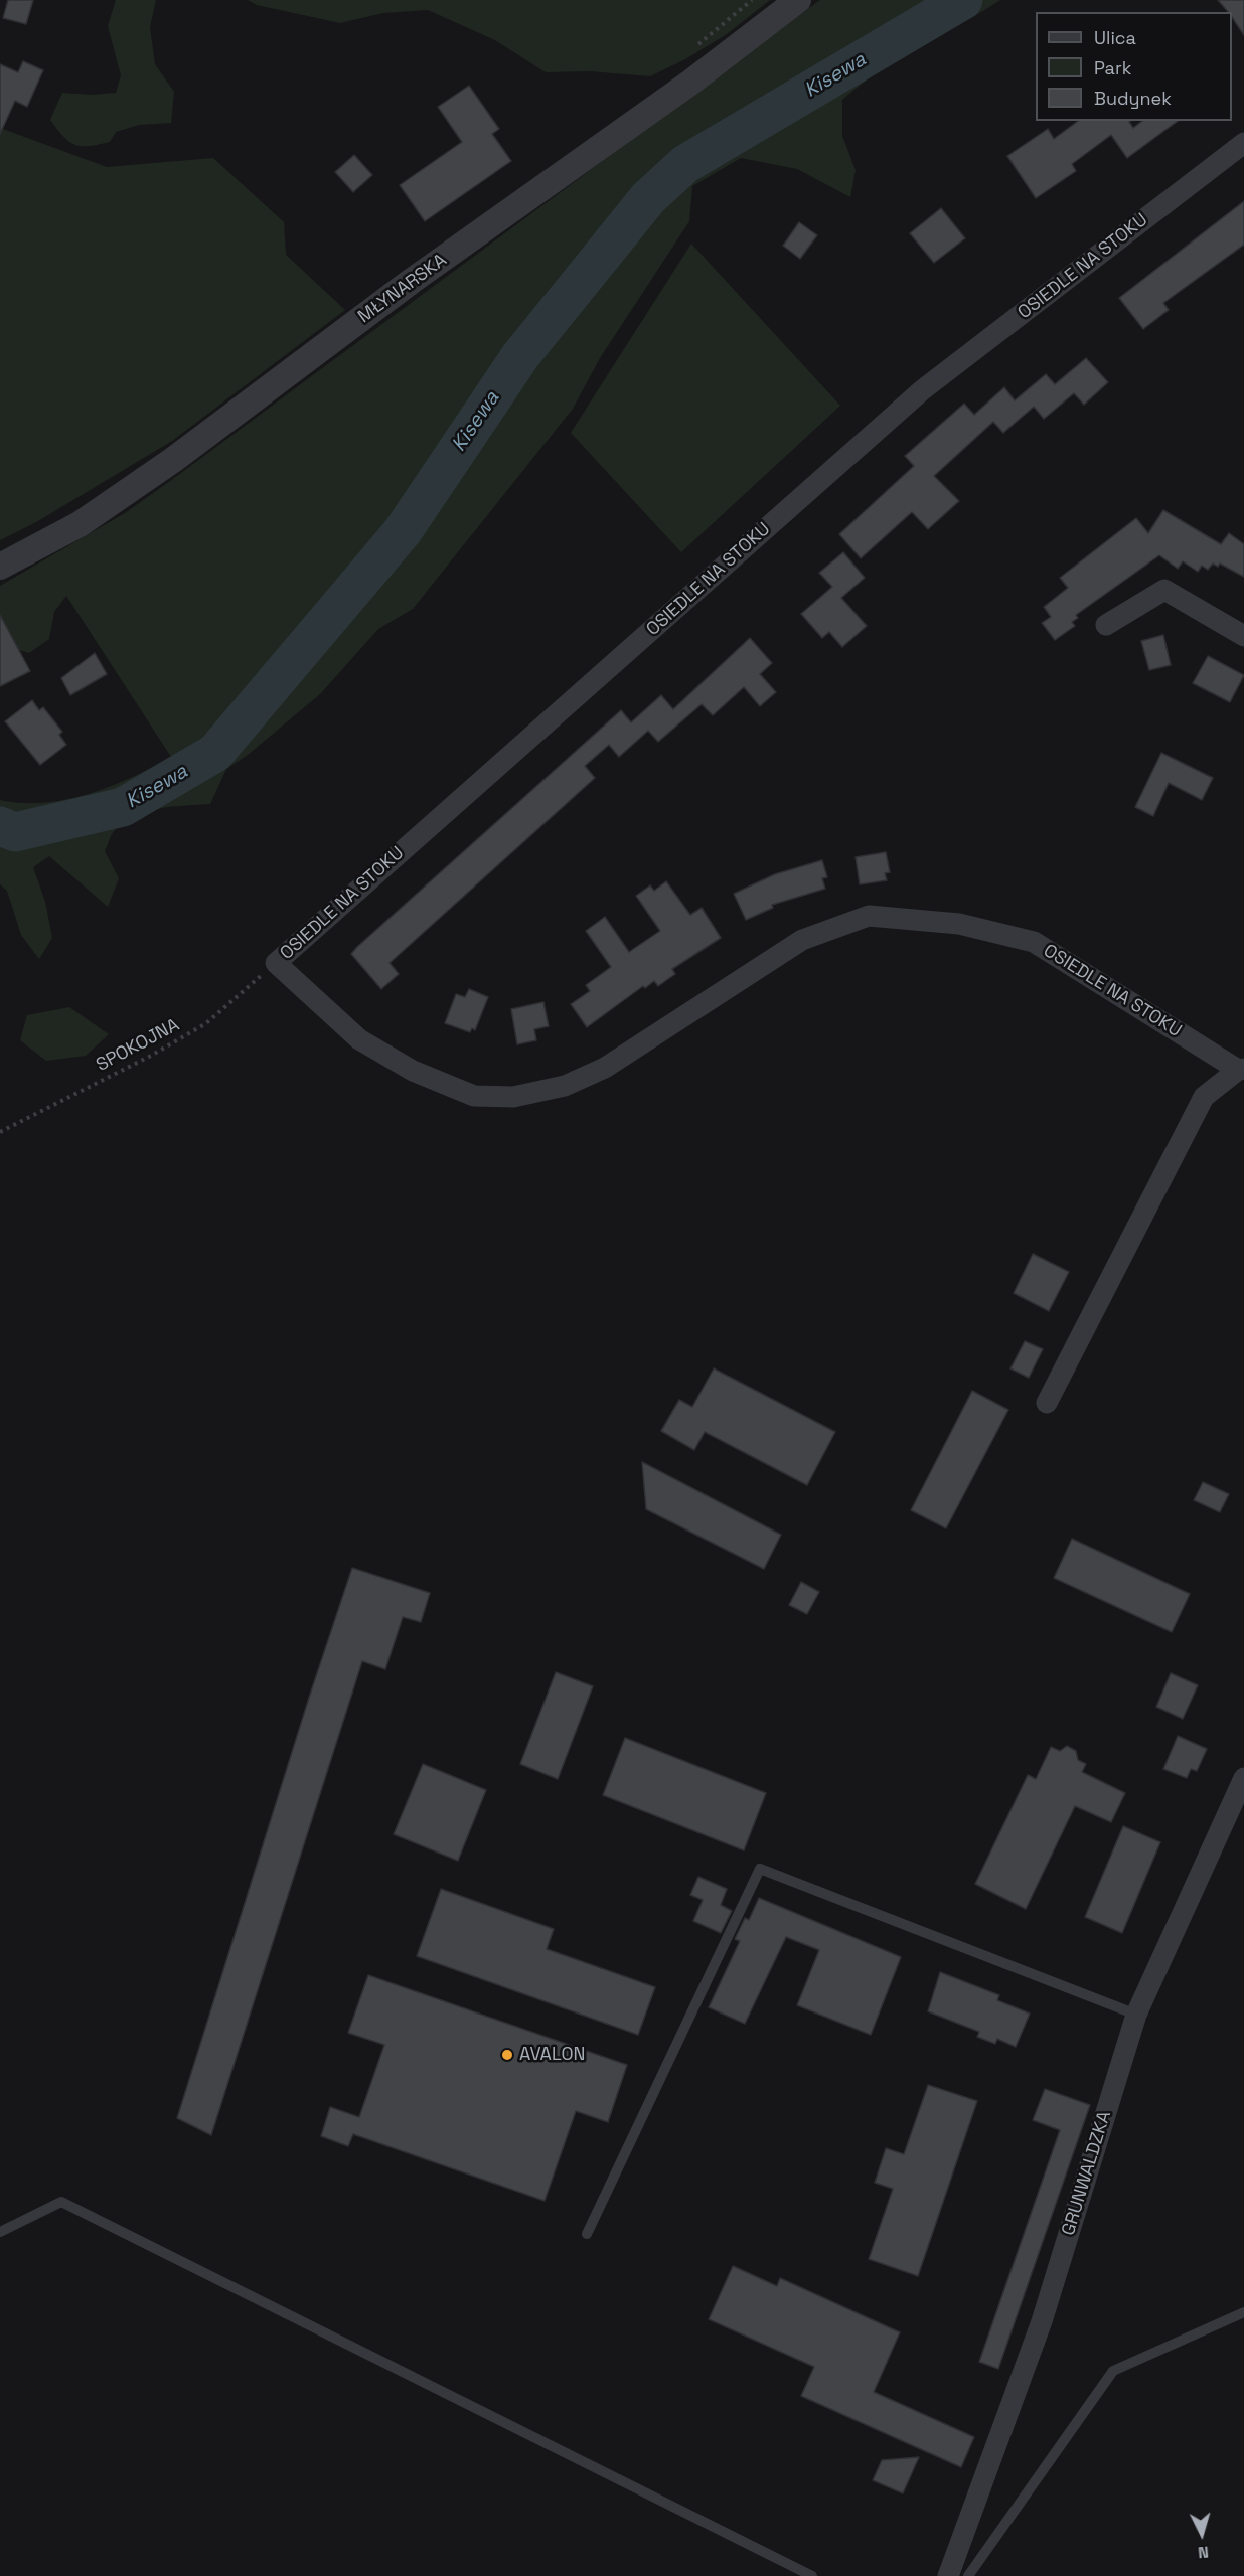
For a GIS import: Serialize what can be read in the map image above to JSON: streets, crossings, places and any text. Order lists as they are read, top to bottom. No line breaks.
{"streets":{"street":["OSIEDLE NA STOKU","MŁYNARSKA","GRUNWALDZKA"],"path":["SPOKOJNA"]},"crossings":[["OSIEDLE NA STOKU","SPOKOJNA"]],"water":["Kisewa"],"places":["AVALON"],"legend":["Ulica","Park","Budynek"],"north":"bottom"}
